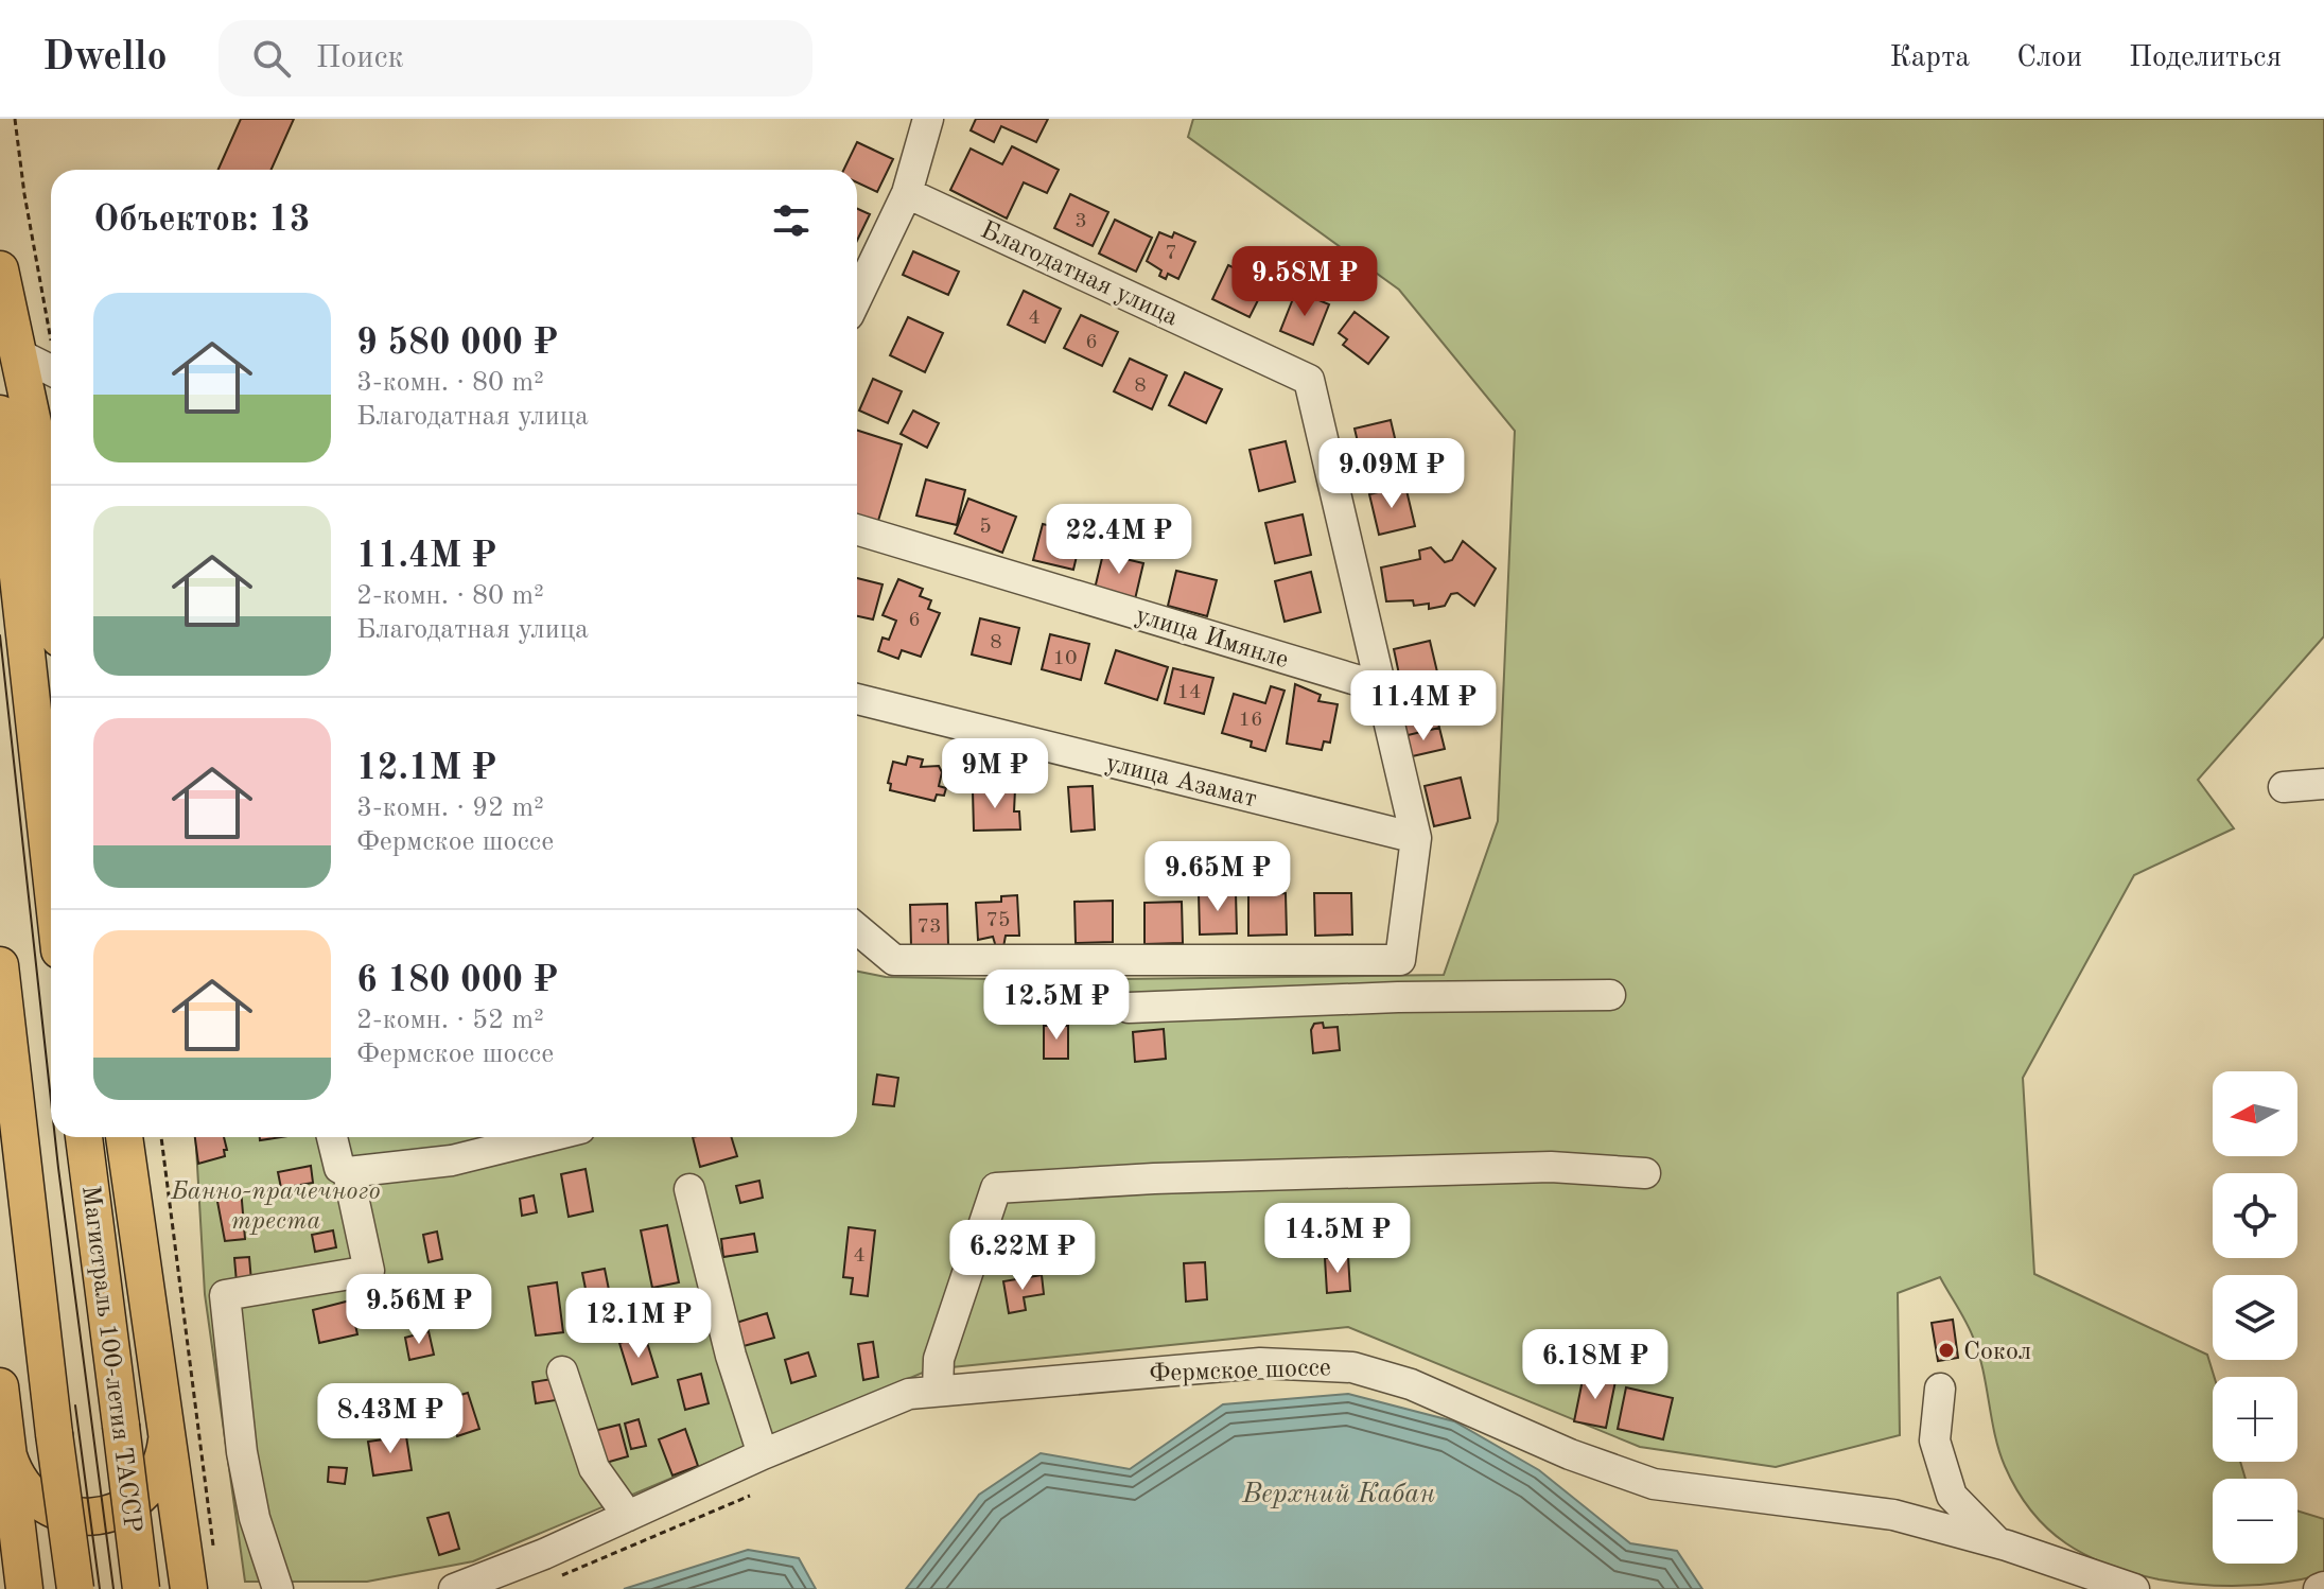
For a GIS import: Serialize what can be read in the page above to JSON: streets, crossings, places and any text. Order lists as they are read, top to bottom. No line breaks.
{"streets":{"main road":["Магистраль 100-летия ТАССР"],"street":["Благодатная улица","улица Имянле","улица Азамат","Фермское шоссе"]},"crossings":[["Благодатная улица","улица Имянле"],["Благодатная улица","улица Азамат"]],"water":["Верхний Кабан"],"parks":["Банно-прачечного треста"],"places":["Сокол"],"house_numbers":["3","7","4","6","8","5","6","8","10","14","16","75","73","4"],"north":"left","page":{"header":"Dwello","search":"Поиск","nav":["Карта","Слои","Поделиться"],"heading":"Объектов: 13","price":["9.58M ₽","9.09M ₽","22.4M ₽","11.4M ₽","9M ₽","9.65M ₽","12.5M ₽","14.5M ₽","6.22M ₽","9.56M ₽","12.1M ₽","6.18M ₽","8.43M ₽"],"list":[{"name":"9 580 000 ₽","note":"3-комн. · 80 m² · Благодатная улица"},{"name":"11.4M ₽","note":"2-комн. · 80 m² · Благодатная улица"},{"name":"12.1M ₽","note":"3-комн. · 92 m² · Фермское шоссе"},{"name":"6 180 000 ₽","note":"2-комн. · 52 m² · Фермское шоссе"}],"map_buttons":["+","−"]}}
